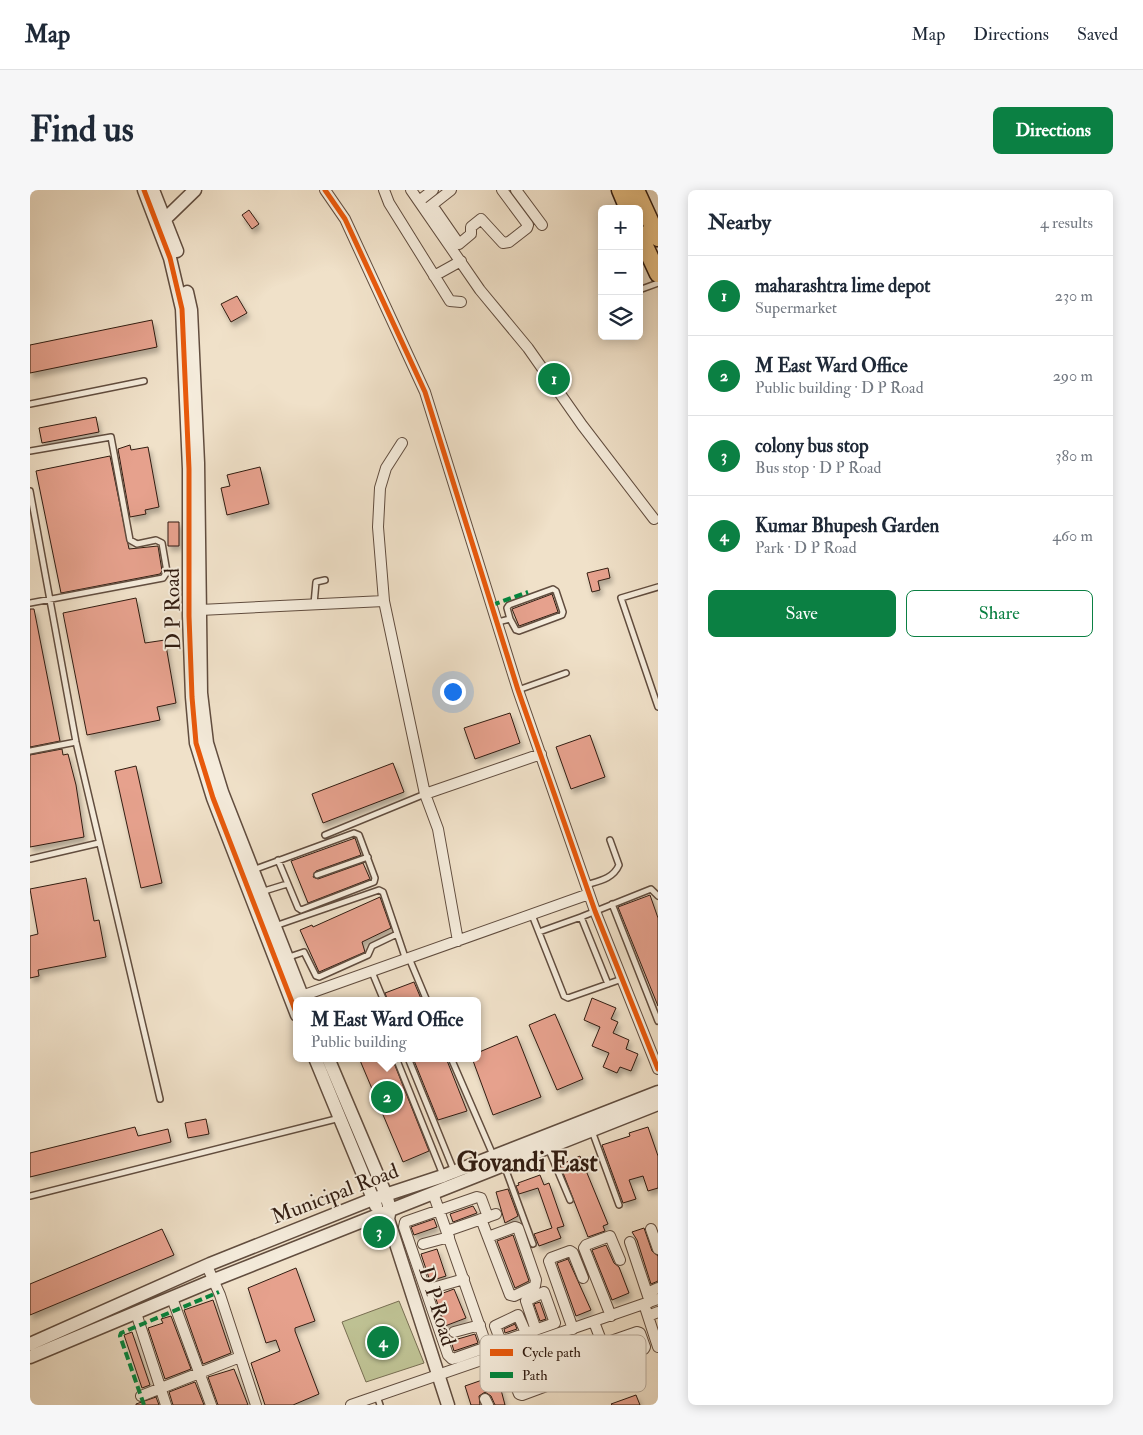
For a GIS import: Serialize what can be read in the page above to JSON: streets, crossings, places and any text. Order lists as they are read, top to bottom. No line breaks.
{"streets":{"street":["D P Road","Municipal Road"]},"crossings":[["D P Road","Municipal Road"]],"districts":["Govandi East"],"legend":["Cycle path","Path"],"page":{"header":"Map","nav":["Map","Directions","Saved"],"buttons":["Directions",["Save","Share"]],"title":"Find us","heading":["Nearby","4 results"],"map_buttons":["+","−"],"list":[{"mark":"1","name":"maharashtra lime depot","note":"Supermarket","value":"230 m"},{"mark":"2","name":"M East Ward Office","note":"Public building · D P Road","value":"290 m"},{"mark":"3","name":"colony bus stop","note":"Bus stop · D P Road","value":"380 m"},{"mark":"4","name":"Kumar Bhupesh Garden","note":"Park · D P Road","value":"460 m"}],"pins":["1","2","3","4"],"popup":["M East Ward Office","Public building"]}}
